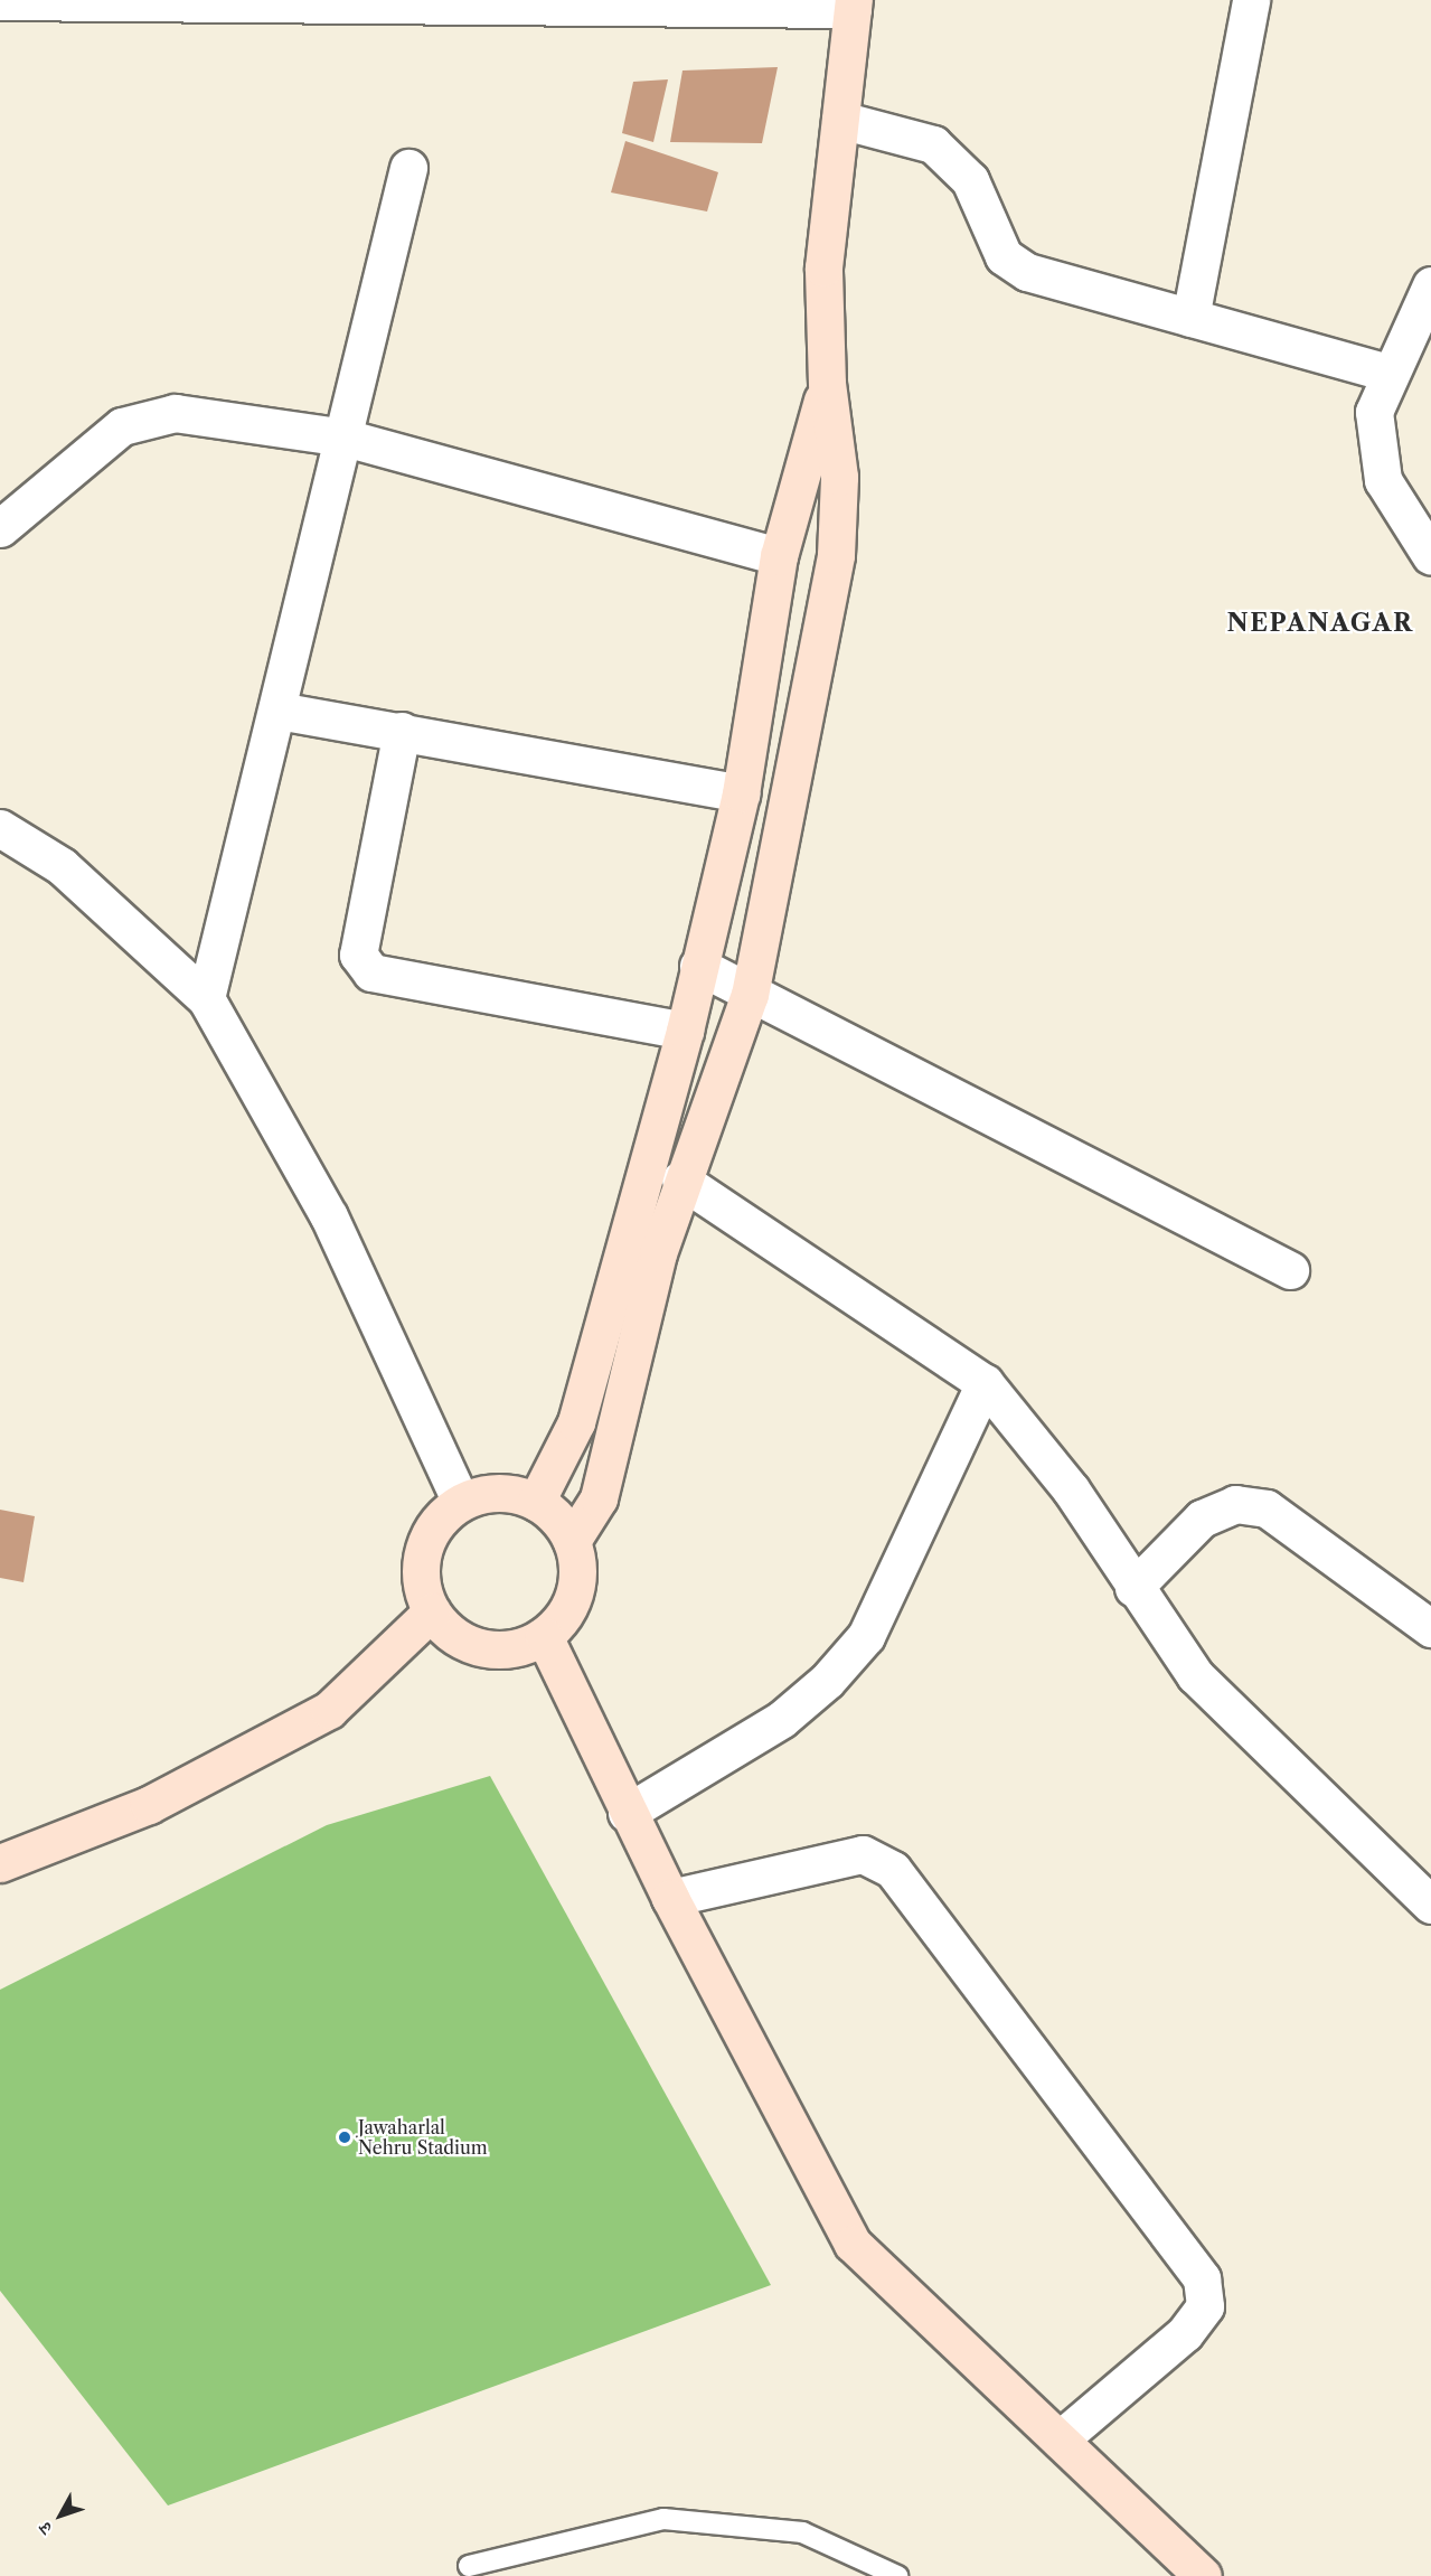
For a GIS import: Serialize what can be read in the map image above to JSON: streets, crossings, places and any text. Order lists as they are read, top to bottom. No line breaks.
{"districts":["NEPANAGAR"],"places":["Jawaharlal Nehru Stadium"],"north":"bottom left"}
